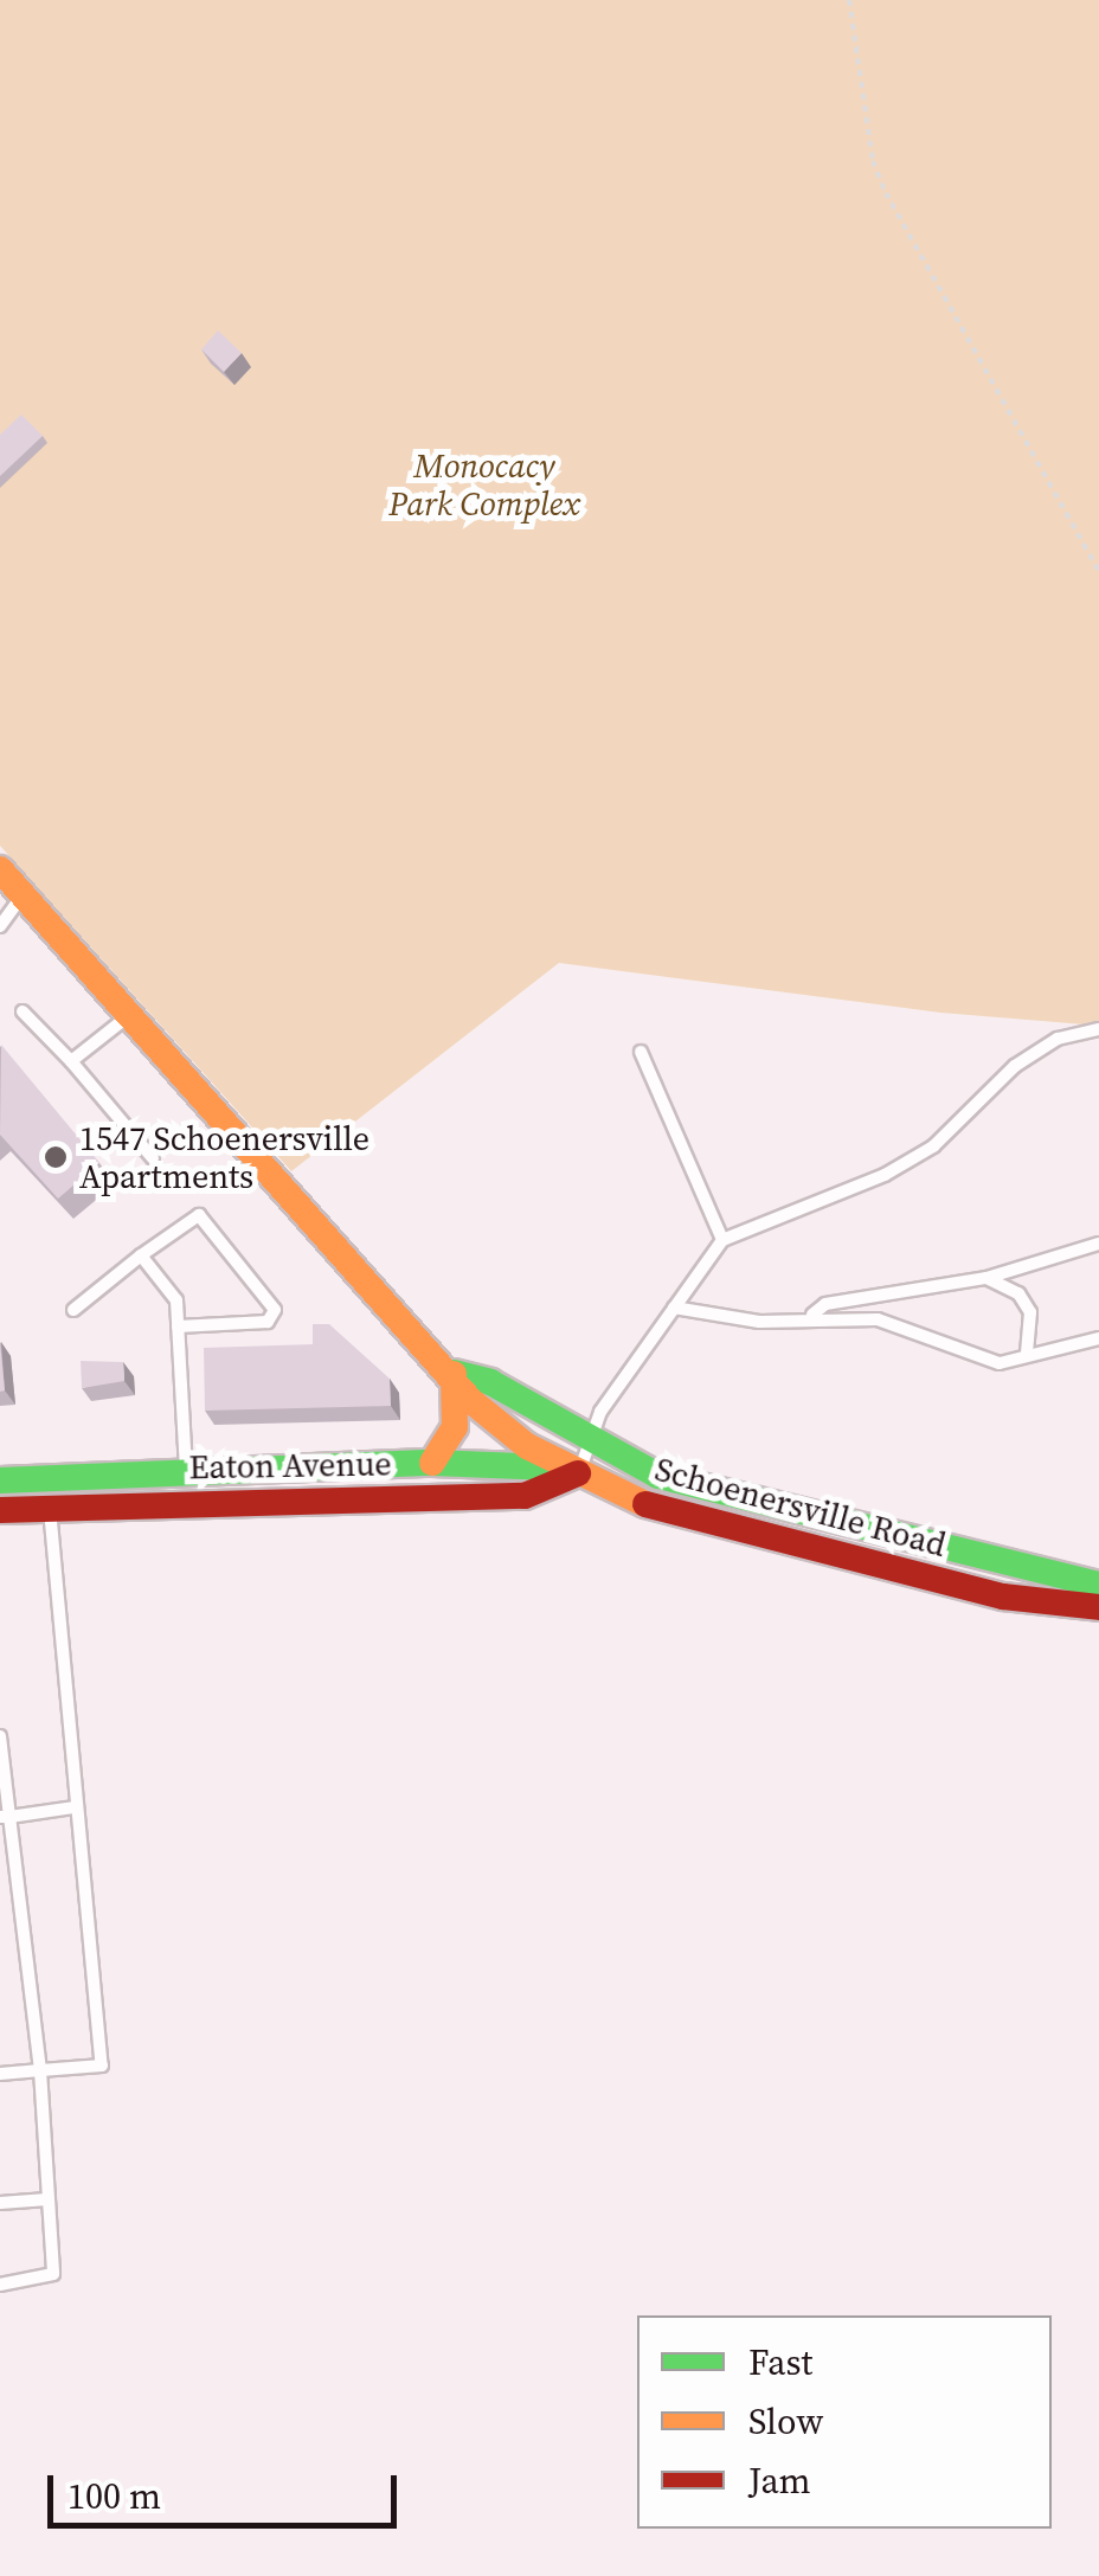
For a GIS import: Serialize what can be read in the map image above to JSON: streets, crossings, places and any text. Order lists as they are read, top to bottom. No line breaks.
{"streets":{"main road":["Eaton Avenue","Schoenersville Road"]},"crossings":[["Eaton Avenue","Schoenersville Road"]],"parks":["Monocacy Park Complex"],"places":["1547 Schoenersville Apartments"],"legend":["Fast","Slow","Jam"],"scale_bar":"100 m"}
